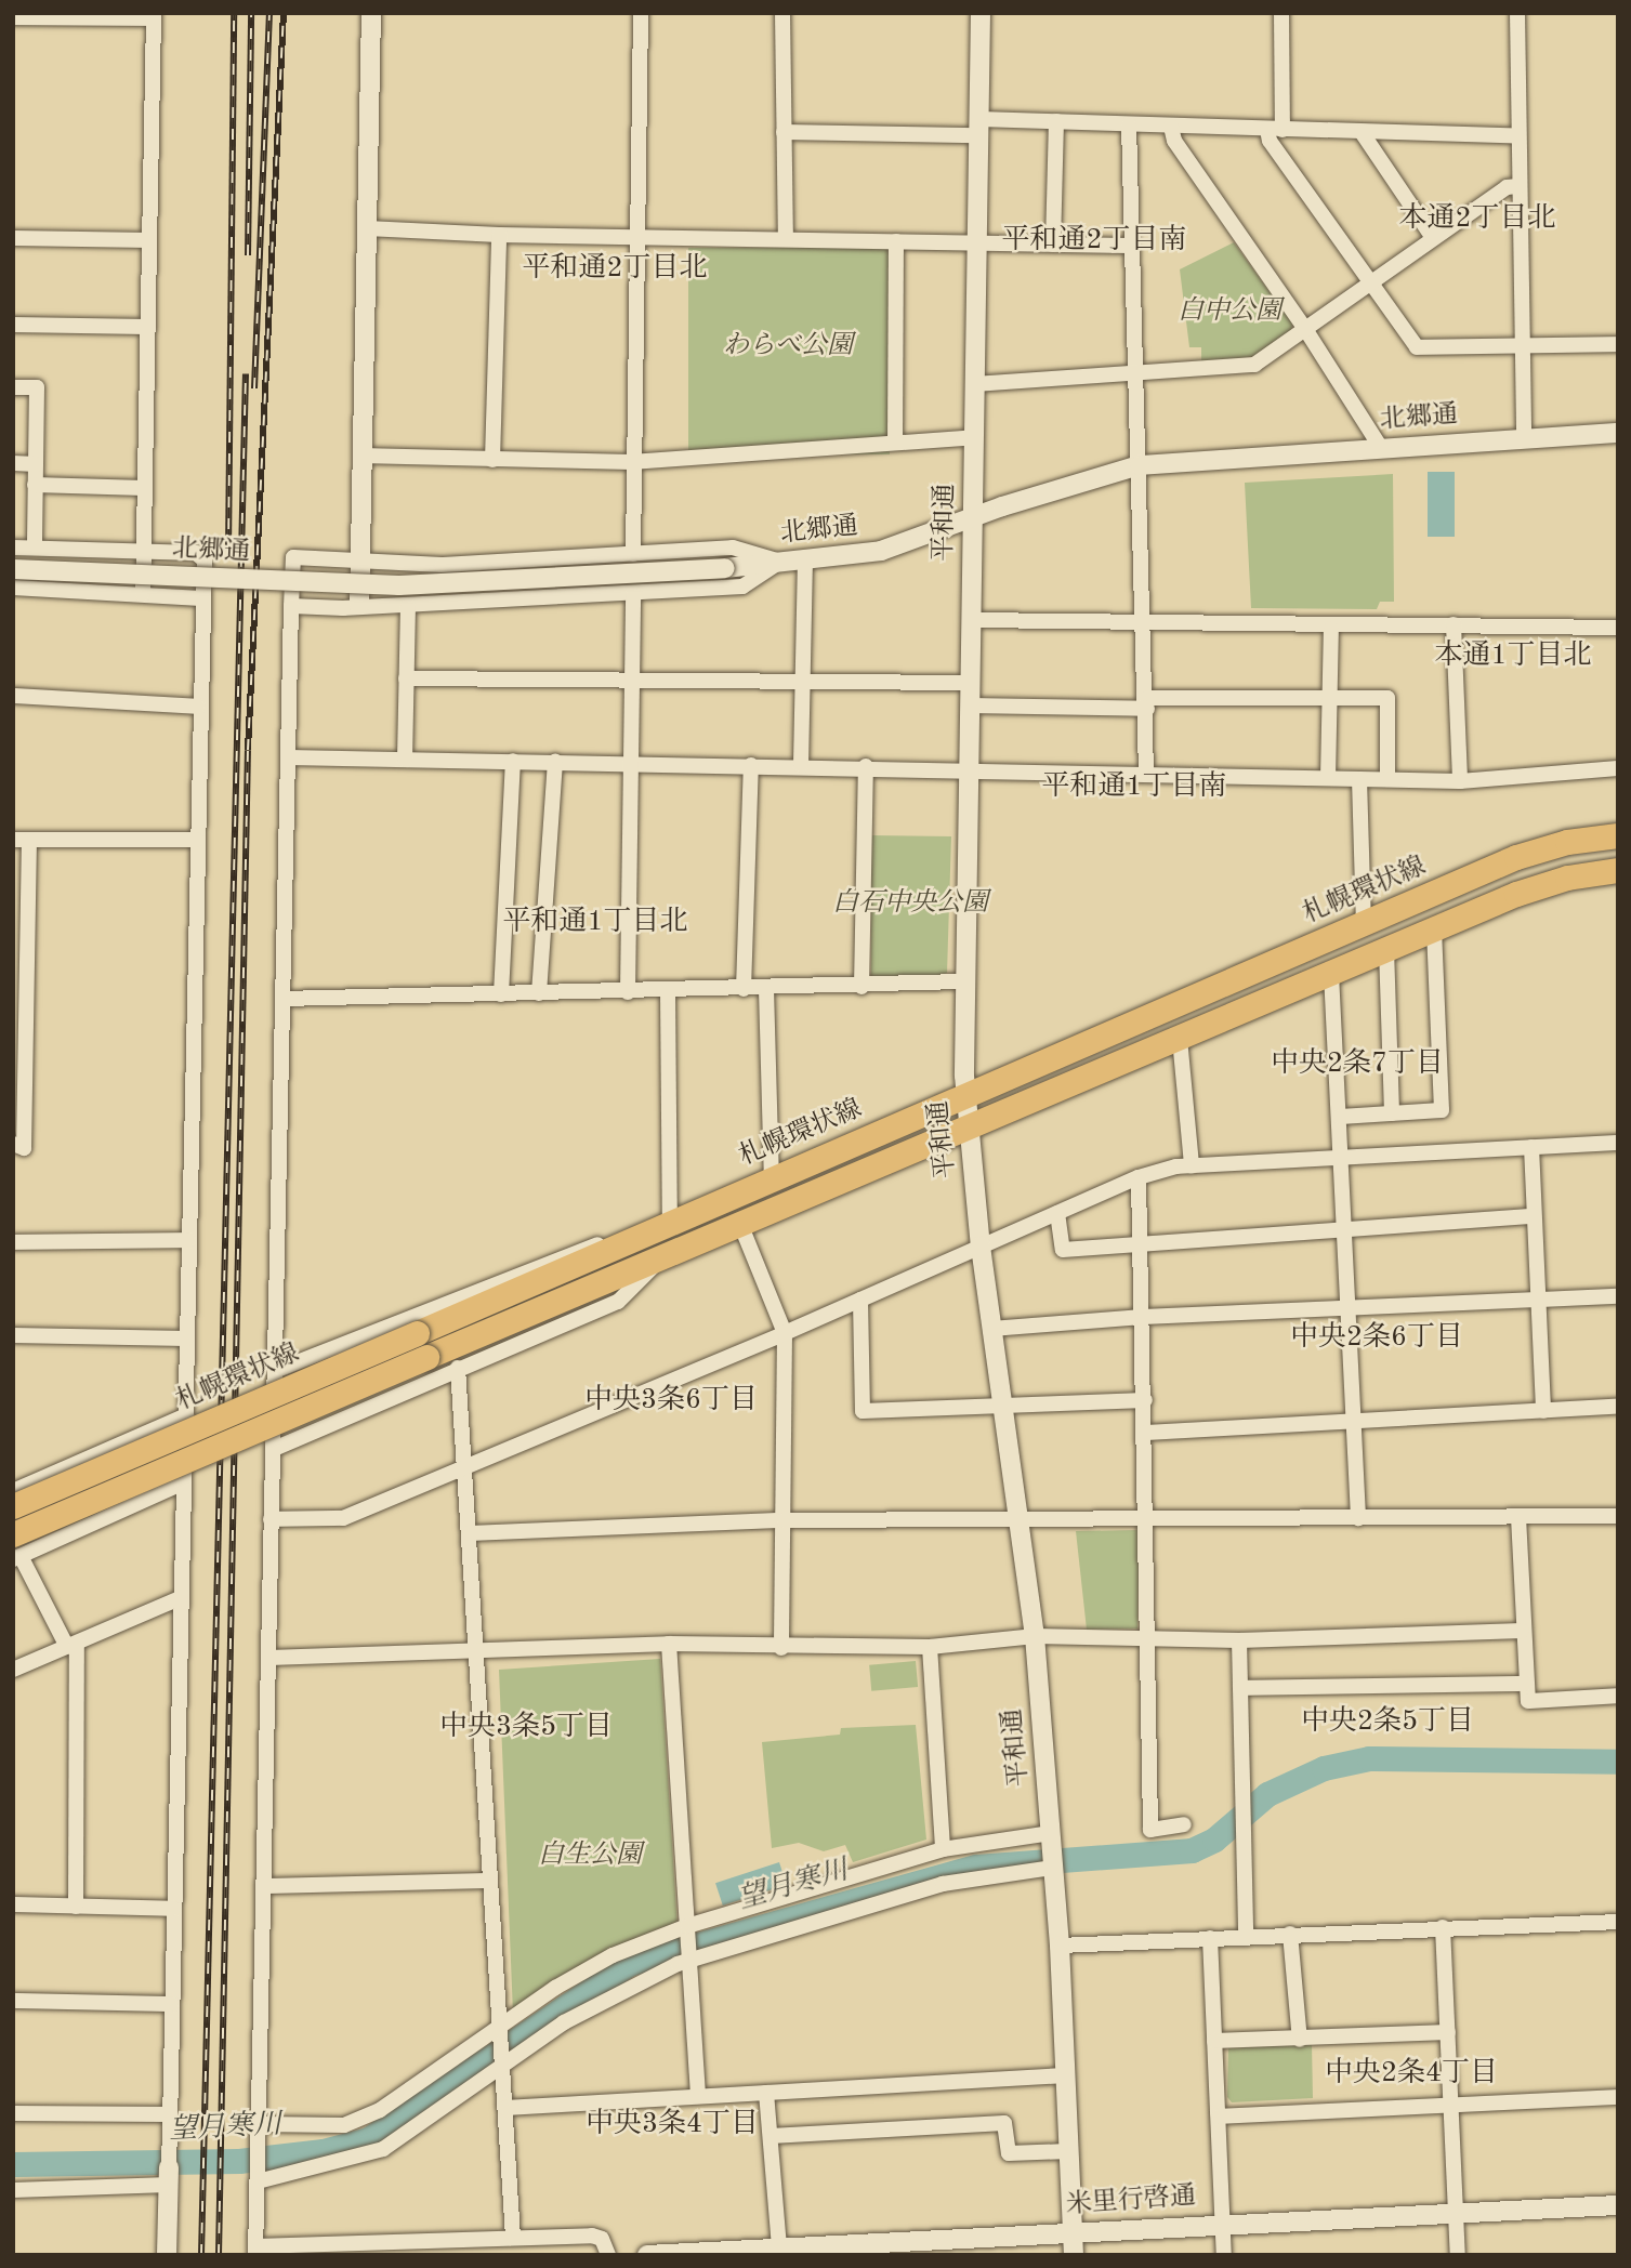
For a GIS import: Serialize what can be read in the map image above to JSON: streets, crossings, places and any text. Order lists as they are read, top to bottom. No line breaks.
{"streets":{"main road":["札幌環状線"],"street":["北郷通","平和通","米里行啓通"]},"crossings":[["北郷通","平和通"],["平和通","札幌環状線"],["平和通","米里行啓通"]],"districts":["本通2丁目北","平和通2丁目南","平和通2丁目北","本通1丁目北","平和通1丁目南","平和通1丁目北","中央2条7丁目","中央2条6丁目","中央3条6丁目","中央2条5丁目","中央3条5丁目","中央2条4丁目","中央3条4丁目"],"water":["望月寒川"],"parks":["白中公園","わらべ公園","白石中央公園","白生公園"]}
